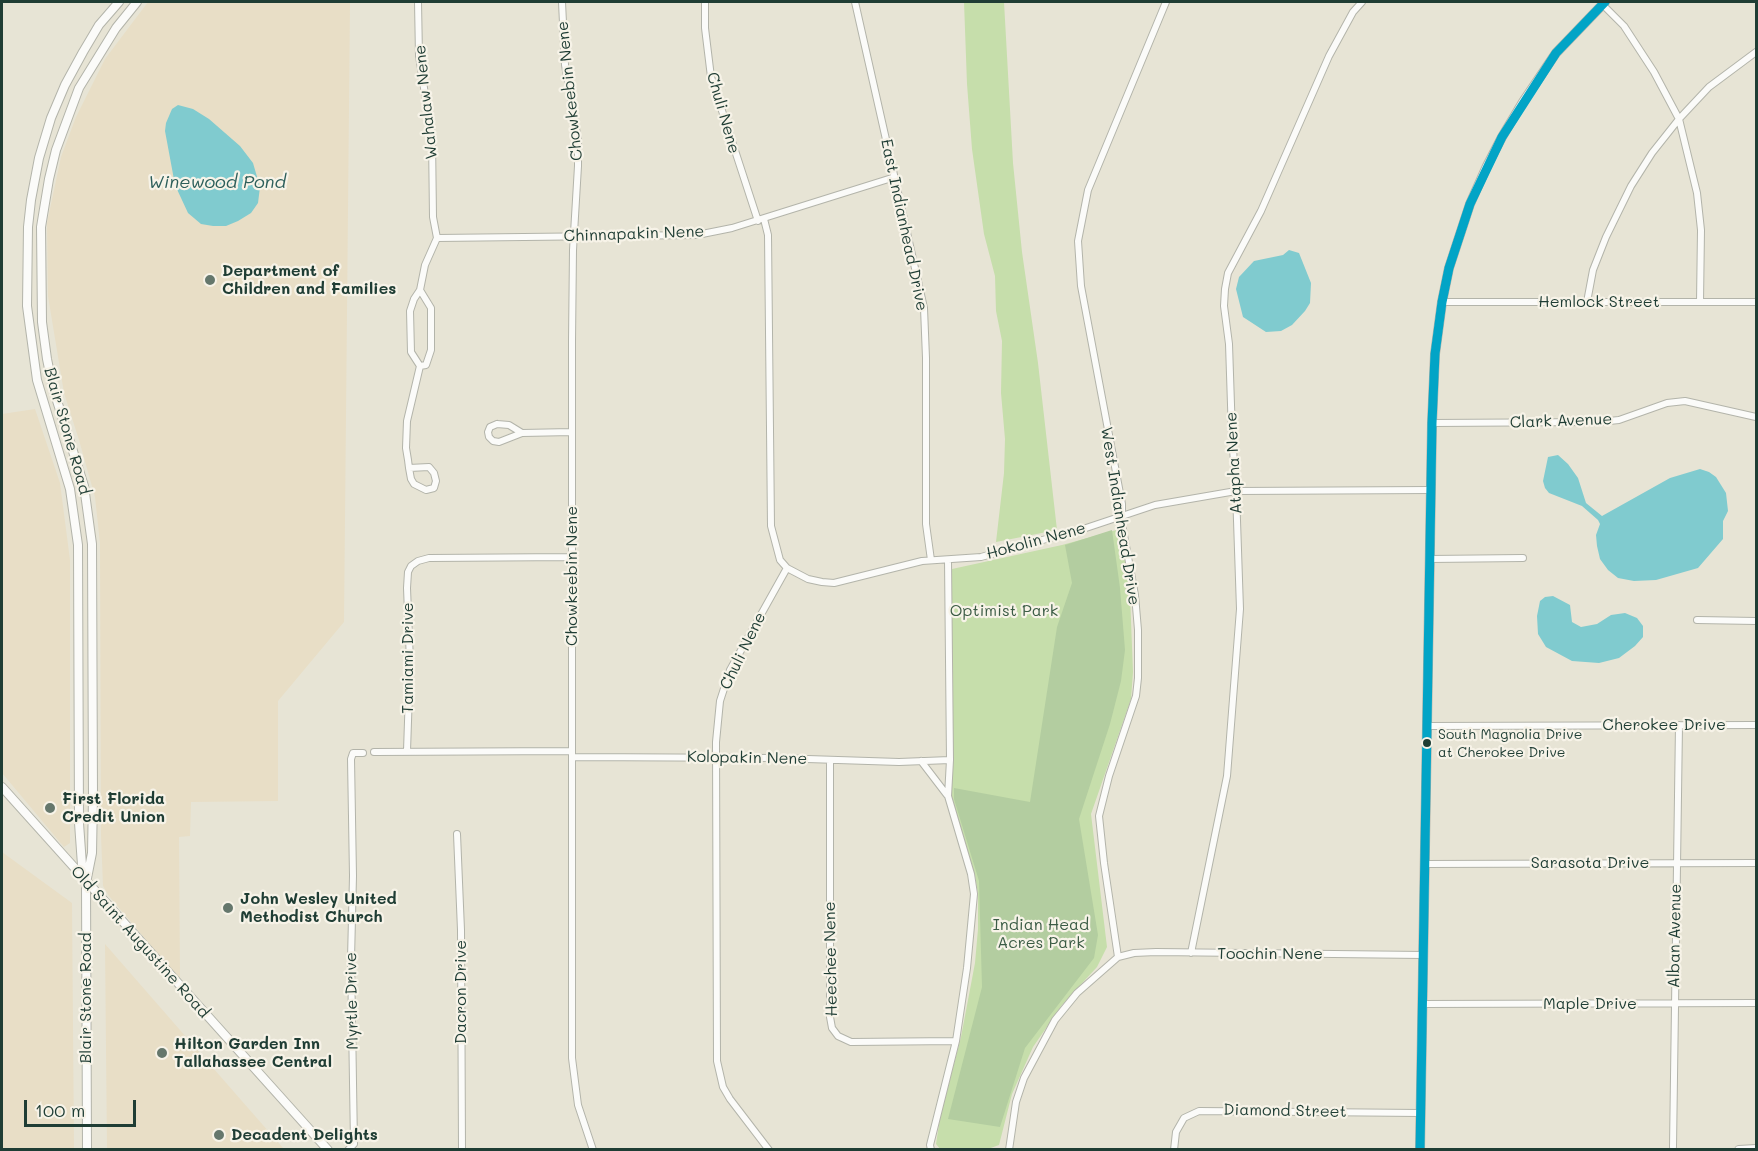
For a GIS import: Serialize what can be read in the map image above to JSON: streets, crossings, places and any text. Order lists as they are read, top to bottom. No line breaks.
{"streets":{"main road":["Blair Stone Road"],"street":["Chowkeebin Nene","Wahalaw Nene","Chuli Nene","East Indianhead Drive","Chinnapakin Nene","Hemlock Street","Clark Avenue","Atapha Nene","West Indianhead Drive","Hokolin Nene","Tamiami Drive","Cherokee Drive","Kolopakin Nene","Sarasota Drive","Alban Avenue","Old Saint Augustine Road","Toochin Nene","Heechee Nene","Dacron Drive","Myrtle Drive","Maple Drive","Diamond Street"]},"crossings":[["Chowkeebin Nene","Chinnapakin Nene"],["Chowkeebin Nene","Tamiami Drive"],["Chowkeebin Nene","Kolopakin Nene"],["Wahalaw Nene","Chinnapakin Nene"],["Chuli Nene","Chinnapakin Nene"],["Chuli Nene","Hokolin Nene"],["Chuli Nene","Kolopakin Nene"],["East Indianhead Drive","Chinnapakin Nene"],["East Indianhead Drive","Hokolin Nene"],["Blair Stone Road","Old Saint Augustine Road"],["Atapha Nene","Hokolin Nene"],["Atapha Nene","Toochin Nene"],["West Indianhead Drive","Hokolin Nene"],["West Indianhead Drive","Toochin Nene"],["Tamiami Drive","Kolopakin Nene"],["Cherokee Drive","Alban Avenue"],["Kolopakin Nene","Heechee Nene"],["Sarasota Drive","Alban Avenue"],["Alban Avenue","Maple Drive"]],"water":["Winewood Pond"],"parks":["Optimist Park","Indian Head Acres Park"],"places":["Department of Children and Families","South Magnolia Drive at Cherokee Drive","First Florida Credit Union","John Wesley United Methodist Church","Hilton Garden Inn Tallahassee Central","Decadent Delights"],"scale_bar":"100 m"}
